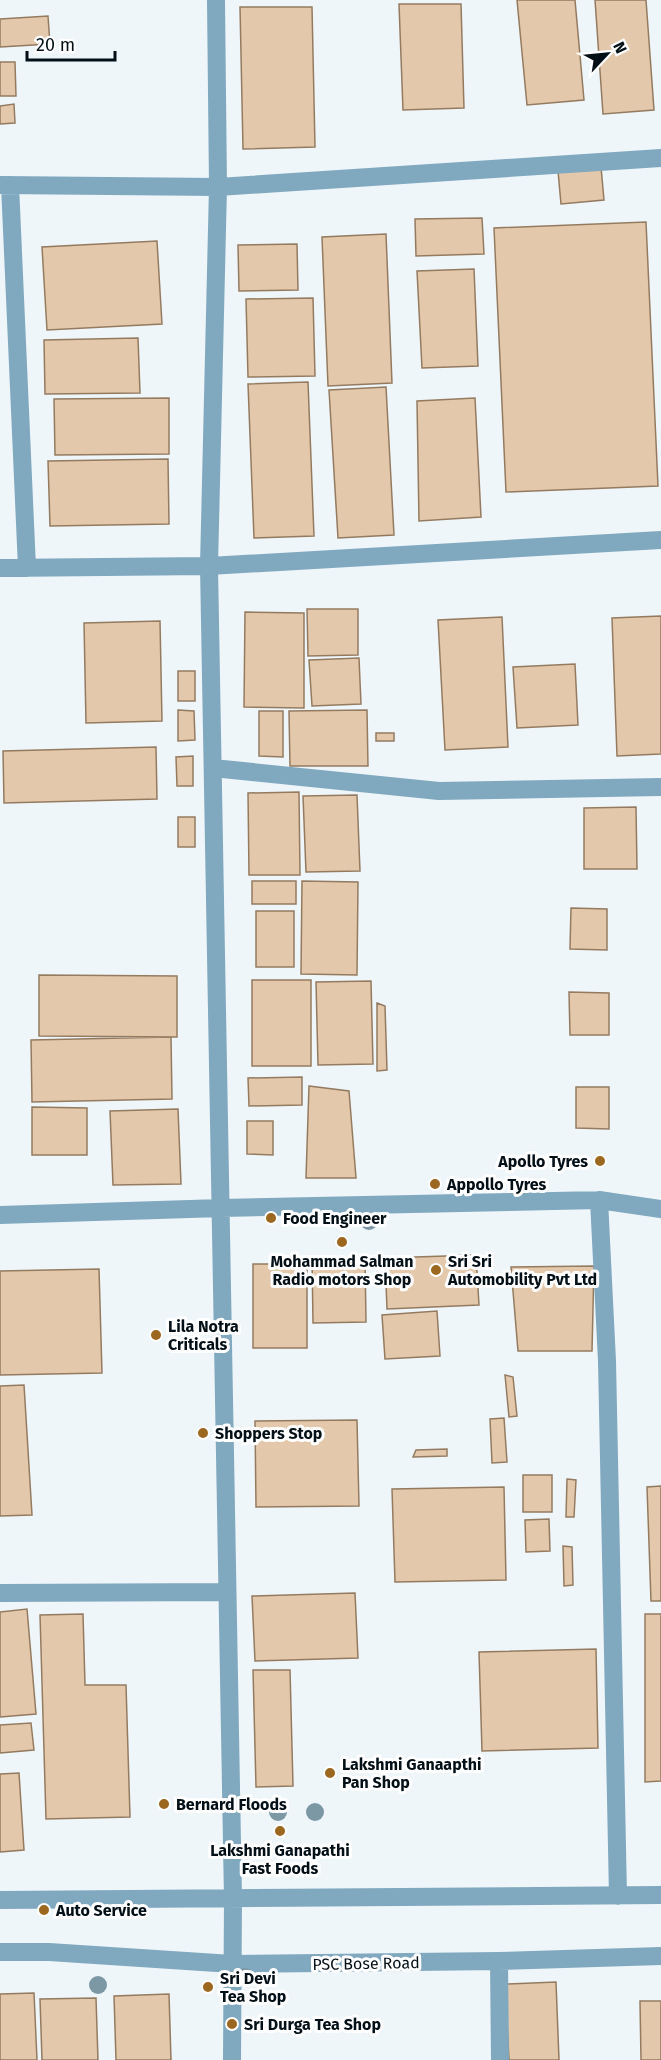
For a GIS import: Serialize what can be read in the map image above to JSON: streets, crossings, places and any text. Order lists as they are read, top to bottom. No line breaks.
{"streets":{"street":["PSC Bose Road"]},"places":["Apollo Tyres","Appollo Tyres","Food Engineer","Mohammad Salman Radio motors Shop","Sri Sri Automobility Pvt Ltd","Lila Notra Criticals","Shoppers Stop","Lakshmi Ganaapthi Pan Shop","Bernard Floods","Lakshmi Ganapathi Fast Foods","Auto Service","Sri Devi Tea Shop","Sri Durga Tea Shop"],"scale_bar":"20 m","north":"top right"}
